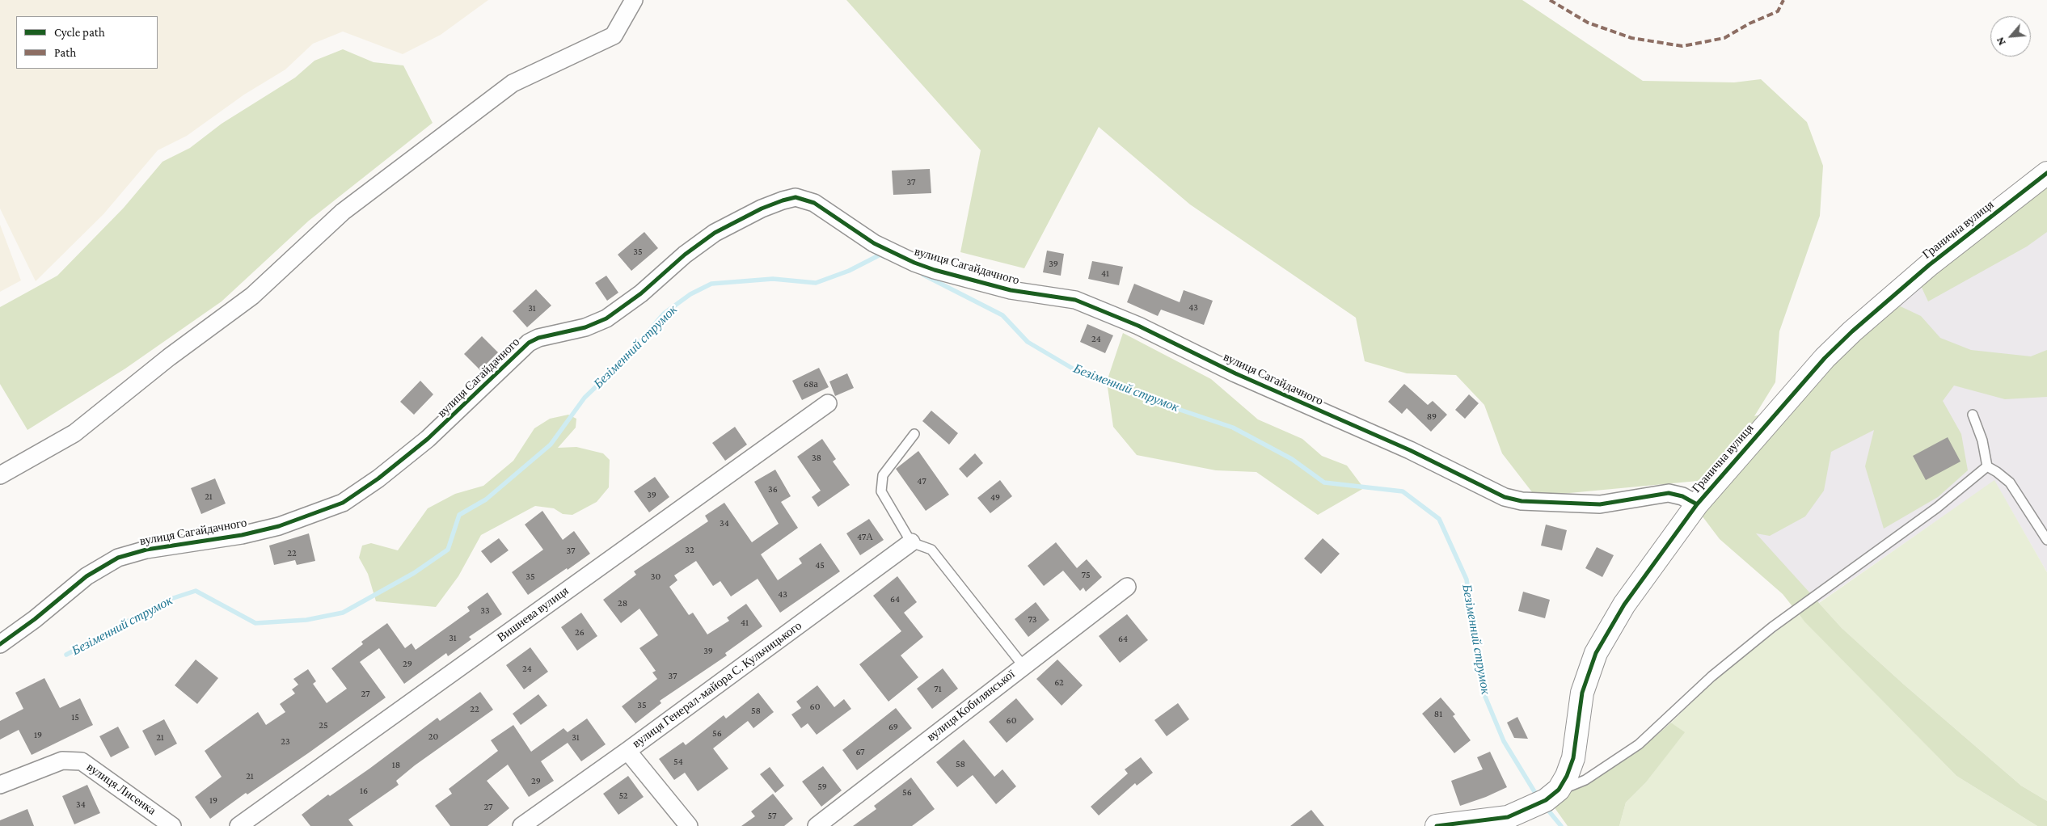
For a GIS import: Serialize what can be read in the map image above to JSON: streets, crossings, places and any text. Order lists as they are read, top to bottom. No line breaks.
{"streets":{"street":["Гранична вулиця","вулиця Сагайдачного","Вишнева вулиця","вулиця Генерал-майора С. Кульчицького","вулиця Кобилянської","вулиця Лисенка"]},"crossings":[["Гранична вулиця","вулиця Сагайдачного"]],"water":["Безіменний струмок"],"house_numbers":["37","35","39","41","43","31","24","68а","89","38","47","36","39","21","49","34","47А","32","37","22","45","75","35","30","43","64","28","33","73","41","26","31","64","39","29","24","37","62","71","27","35","60","22","58","81","15","60","25","69","56","19","20","21","31","23","67","54","58","18","21","29","59","16","56","52","19","34","27","57"],"legend":["Cycle path","Path"],"north":"bottom left"}
